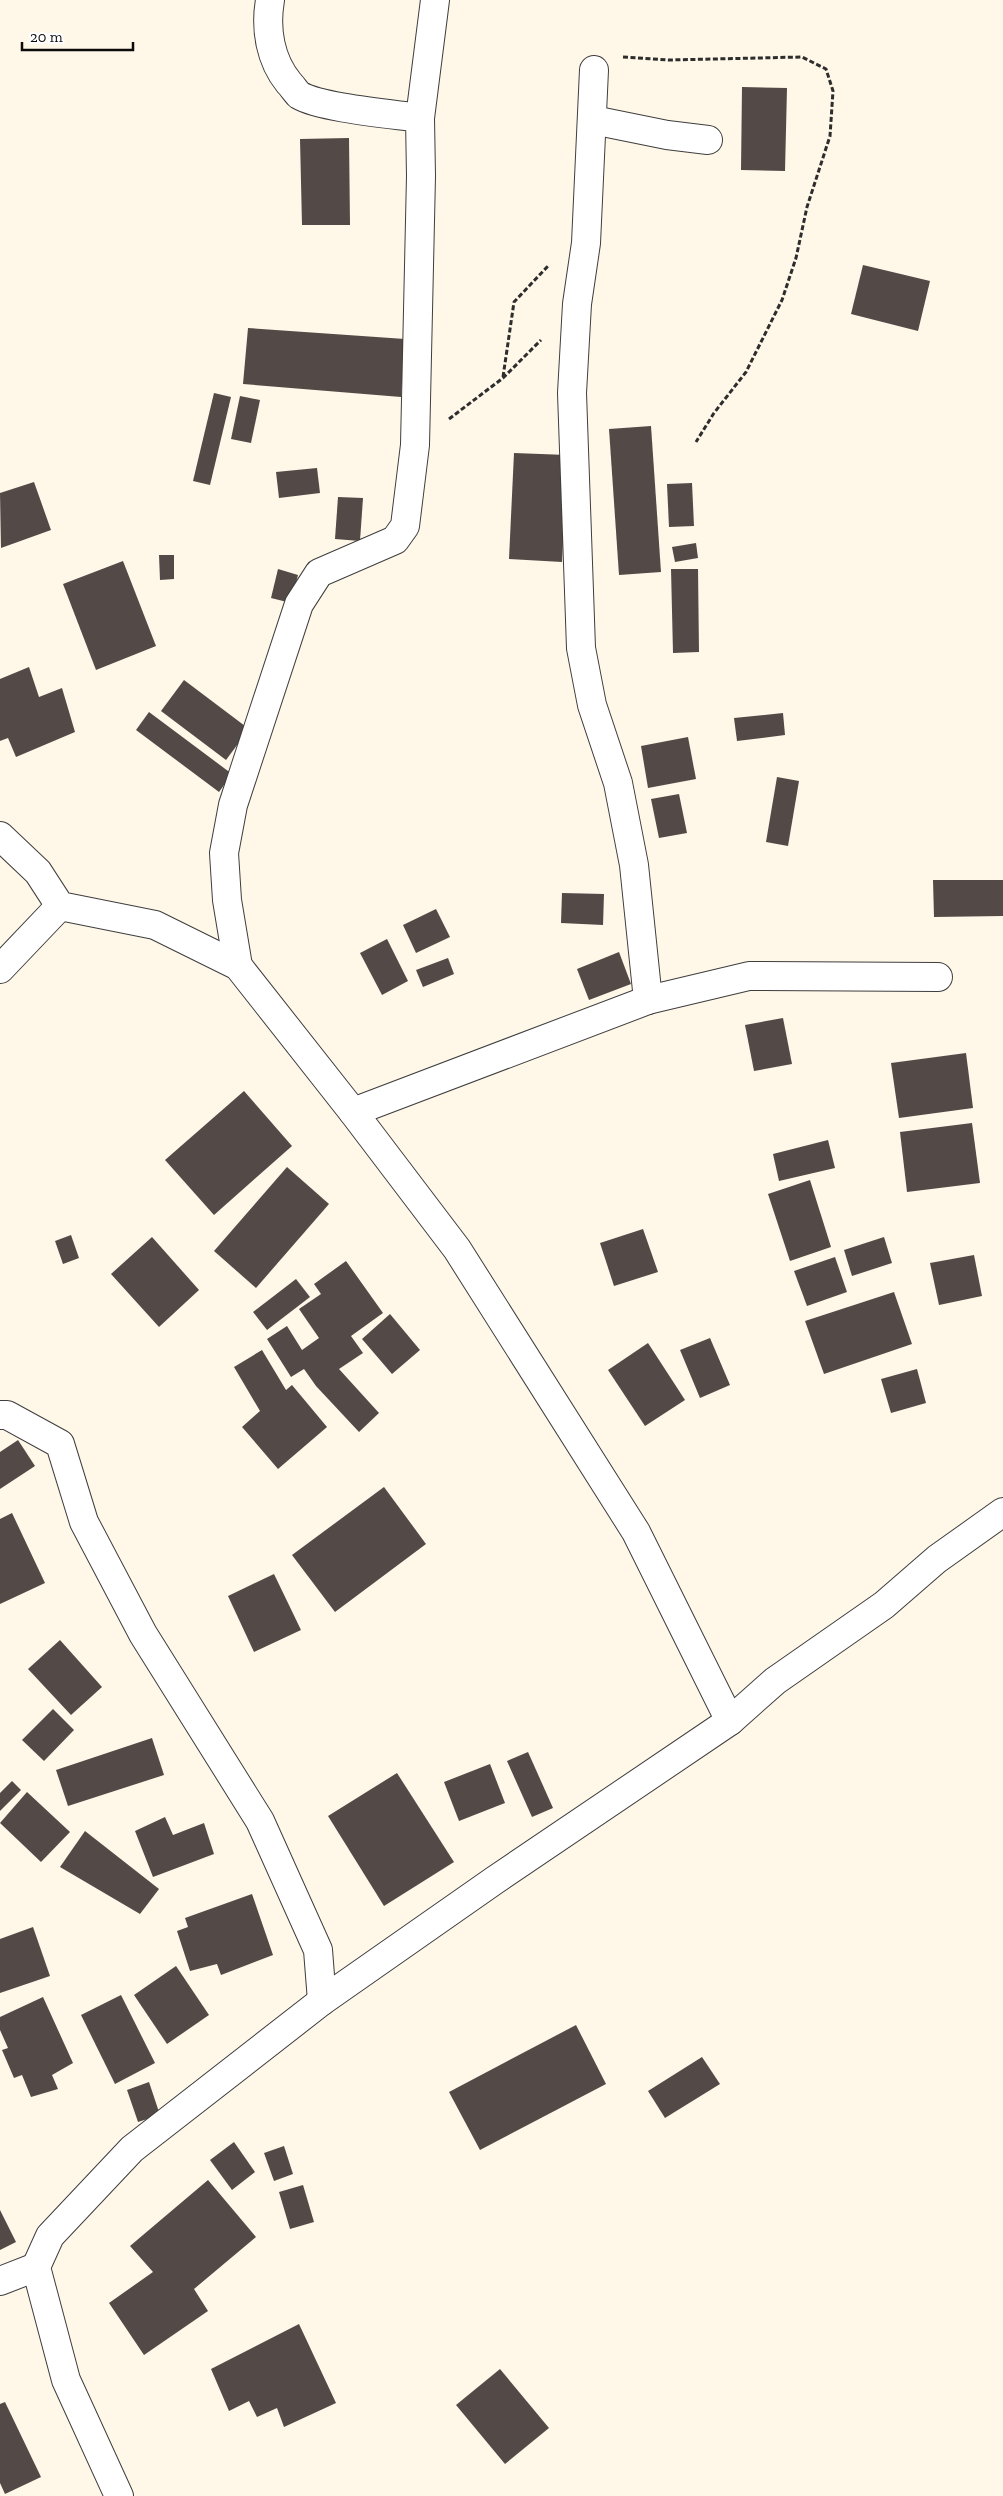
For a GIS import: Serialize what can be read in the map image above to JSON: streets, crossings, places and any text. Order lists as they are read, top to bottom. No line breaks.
{"scale_bar":"20 m"}
